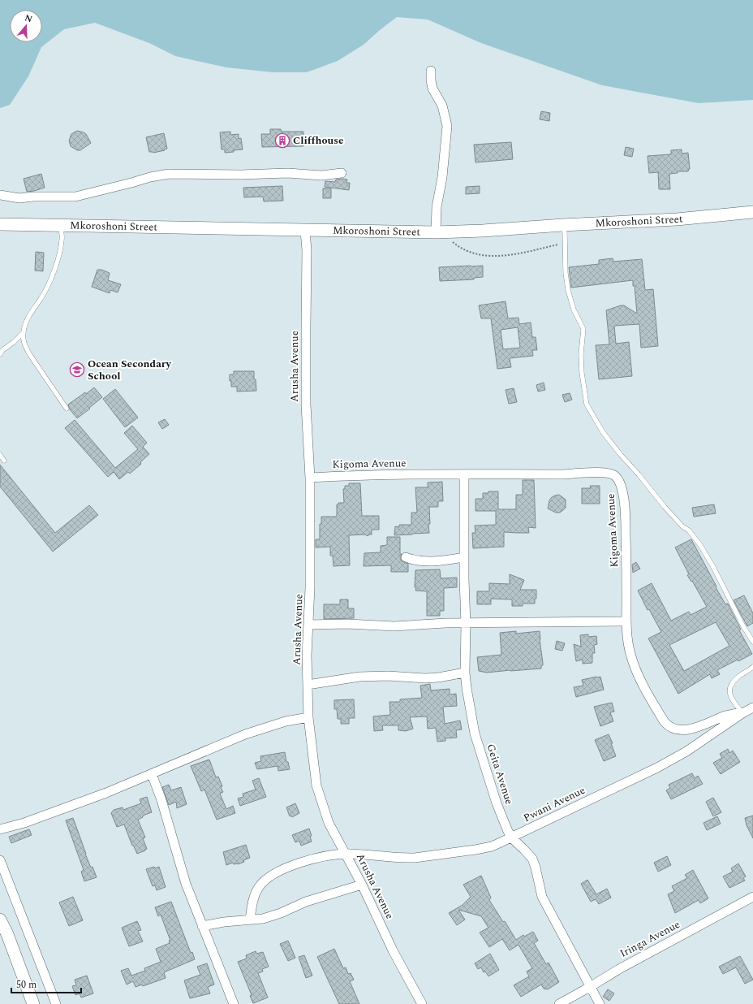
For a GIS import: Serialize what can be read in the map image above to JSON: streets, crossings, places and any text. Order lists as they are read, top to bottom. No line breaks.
{"streets":{"street":["Mkoroshoni Street","Arusha Avenue","Kigoma Avenue","Geita Avenue","Pwani Avenue","Iringa Avenue"]},"crossings":[["Mkoroshoni Street","Arusha Avenue"],["Arusha Avenue","Kigoma Avenue"],["Arusha Avenue","Pwani Avenue"],["Kigoma Avenue","Geita Avenue"],["Kigoma Avenue","Pwani Avenue"],["Geita Avenue","Pwani Avenue"],["Geita Avenue","Iringa Avenue"]],"places":{"building":["Cliffhouse"],"school or university":["Ocean Secondary School"]},"scale_bar":"50 m","north":"top"}
